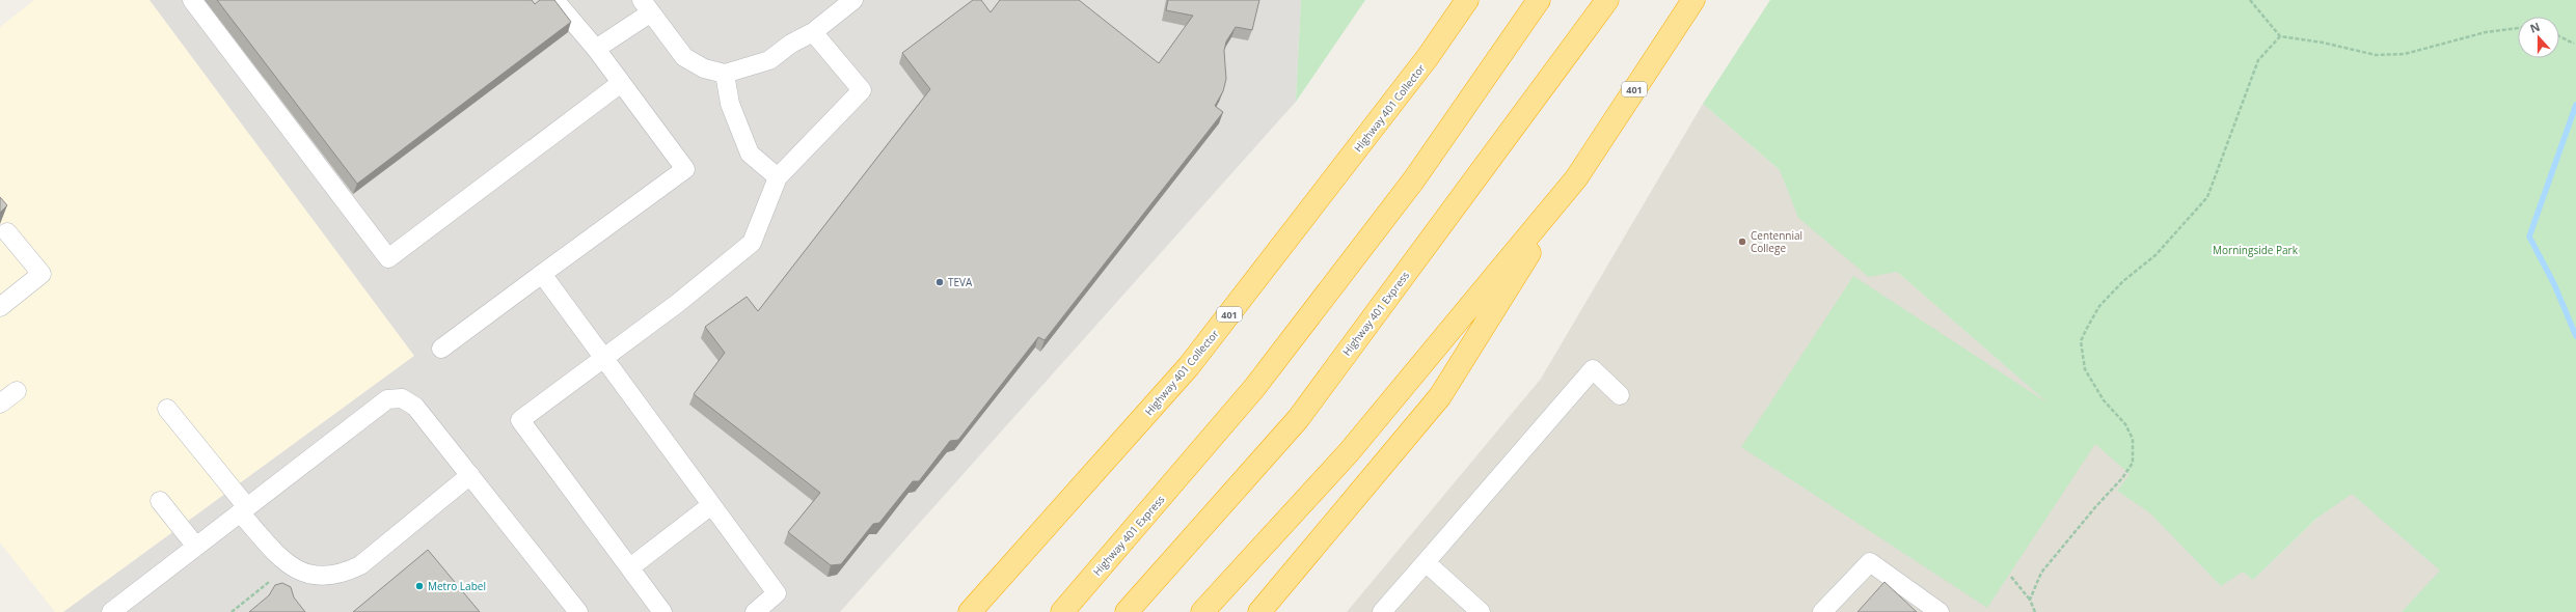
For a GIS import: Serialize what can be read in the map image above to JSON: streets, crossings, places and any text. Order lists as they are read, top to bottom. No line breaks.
{"streets":{"highway":["401","Highway 401 Collector","Highway 401 Express"]},"parks":["Morningside Park"],"places":["Centennial College","TEVA","Metro Label"],"north":"top"}
